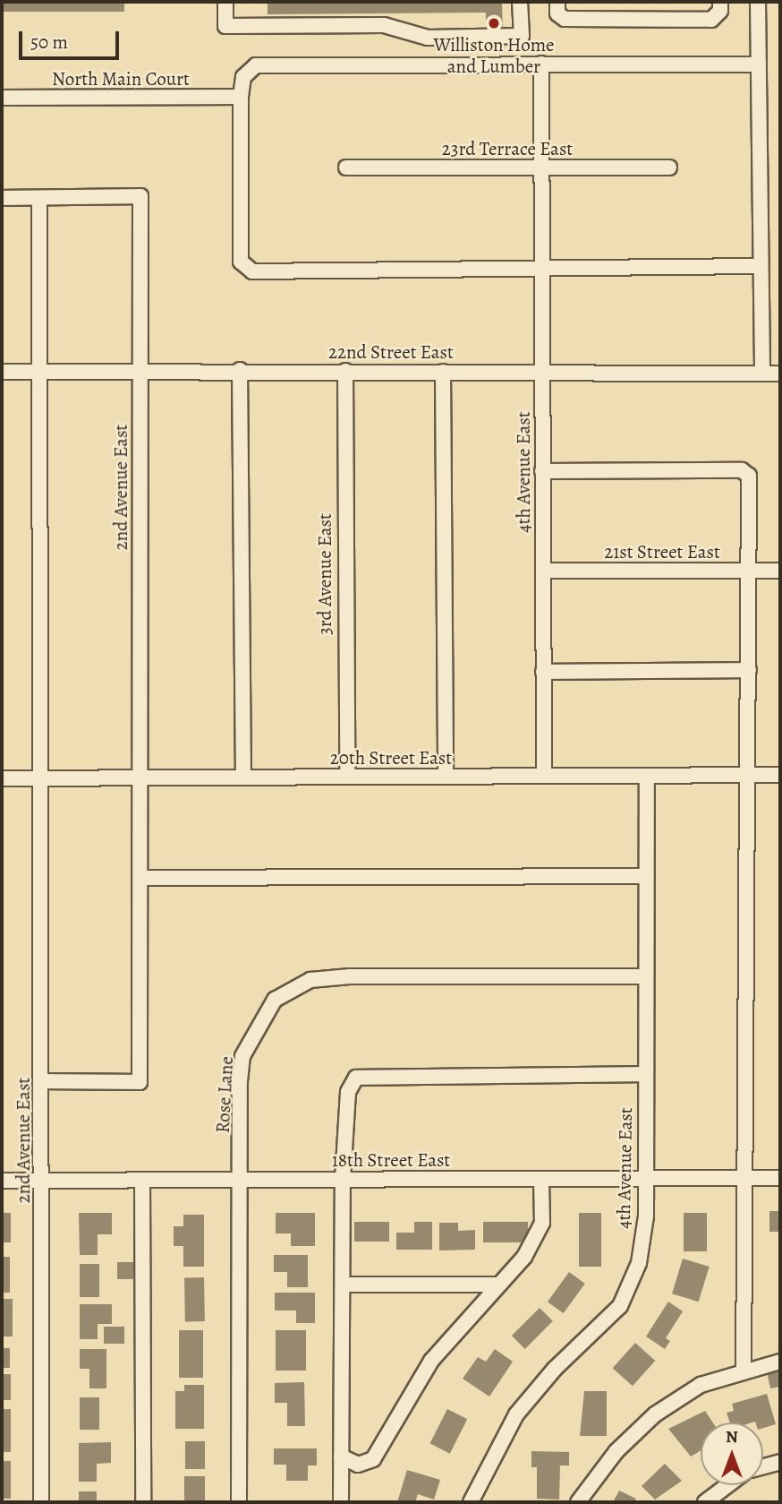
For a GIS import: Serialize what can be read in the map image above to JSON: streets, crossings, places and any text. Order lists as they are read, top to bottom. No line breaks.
{"streets":{"street":["North Main Court","23rd Terrace East","22nd Street East","4th Avenue East","2nd Avenue East","21st Street East","3rd Avenue East","20th Street East","Rose Lane","18th Street East"]},"crossings":[["23rd Terrace East","4th Avenue East"],["22nd Street East","4th Avenue East"],["22nd Street East","2nd Avenue East"],["22nd Street East","3rd Avenue East"],["4th Avenue East","21st Street East"],["4th Avenue East","20th Street East"],["4th Avenue East","Rose Lane"],["4th Avenue East","18th Street East"],["2nd Avenue East","20th Street East"],["2nd Avenue East","18th Street East"],["3rd Avenue East","20th Street East"],["Rose Lane","18th Street East"]],"places":["Williston Home and Lumber"],"scale_bar":"50 m","north":"top"}
